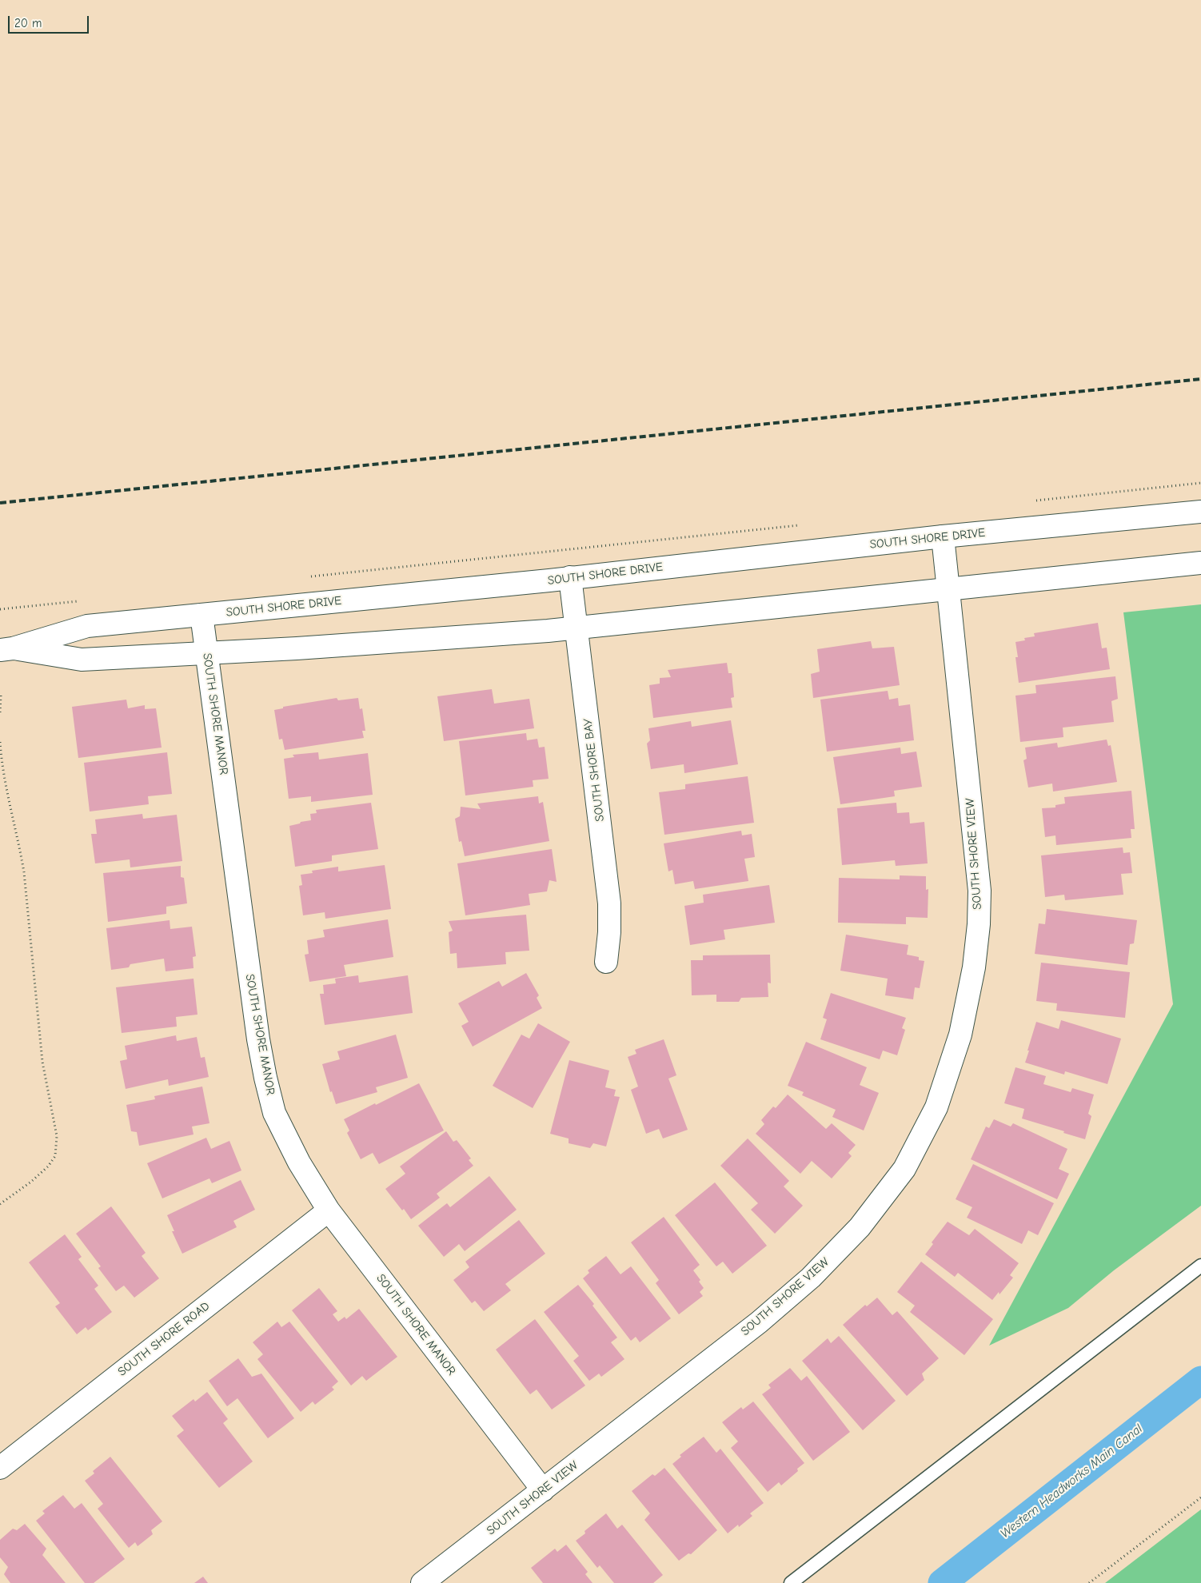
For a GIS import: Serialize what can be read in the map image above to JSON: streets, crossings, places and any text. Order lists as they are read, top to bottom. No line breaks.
{"streets":{"street":["SOUTH SHORE DRIVE","SOUTH SHORE MANOR","SOUTH SHORE BAY","SOUTH SHORE VIEW","SOUTH SHORE ROAD"]},"crossings":[["SOUTH SHORE DRIVE","SOUTH SHORE MANOR"],["SOUTH SHORE DRIVE","SOUTH SHORE BAY"],["SOUTH SHORE DRIVE","SOUTH SHORE VIEW"],["SOUTH SHORE MANOR","SOUTH SHORE VIEW"],["SOUTH SHORE MANOR","SOUTH SHORE ROAD"]],"water":["Western Headworks Main Canal"],"scale_bar":"20 m"}
